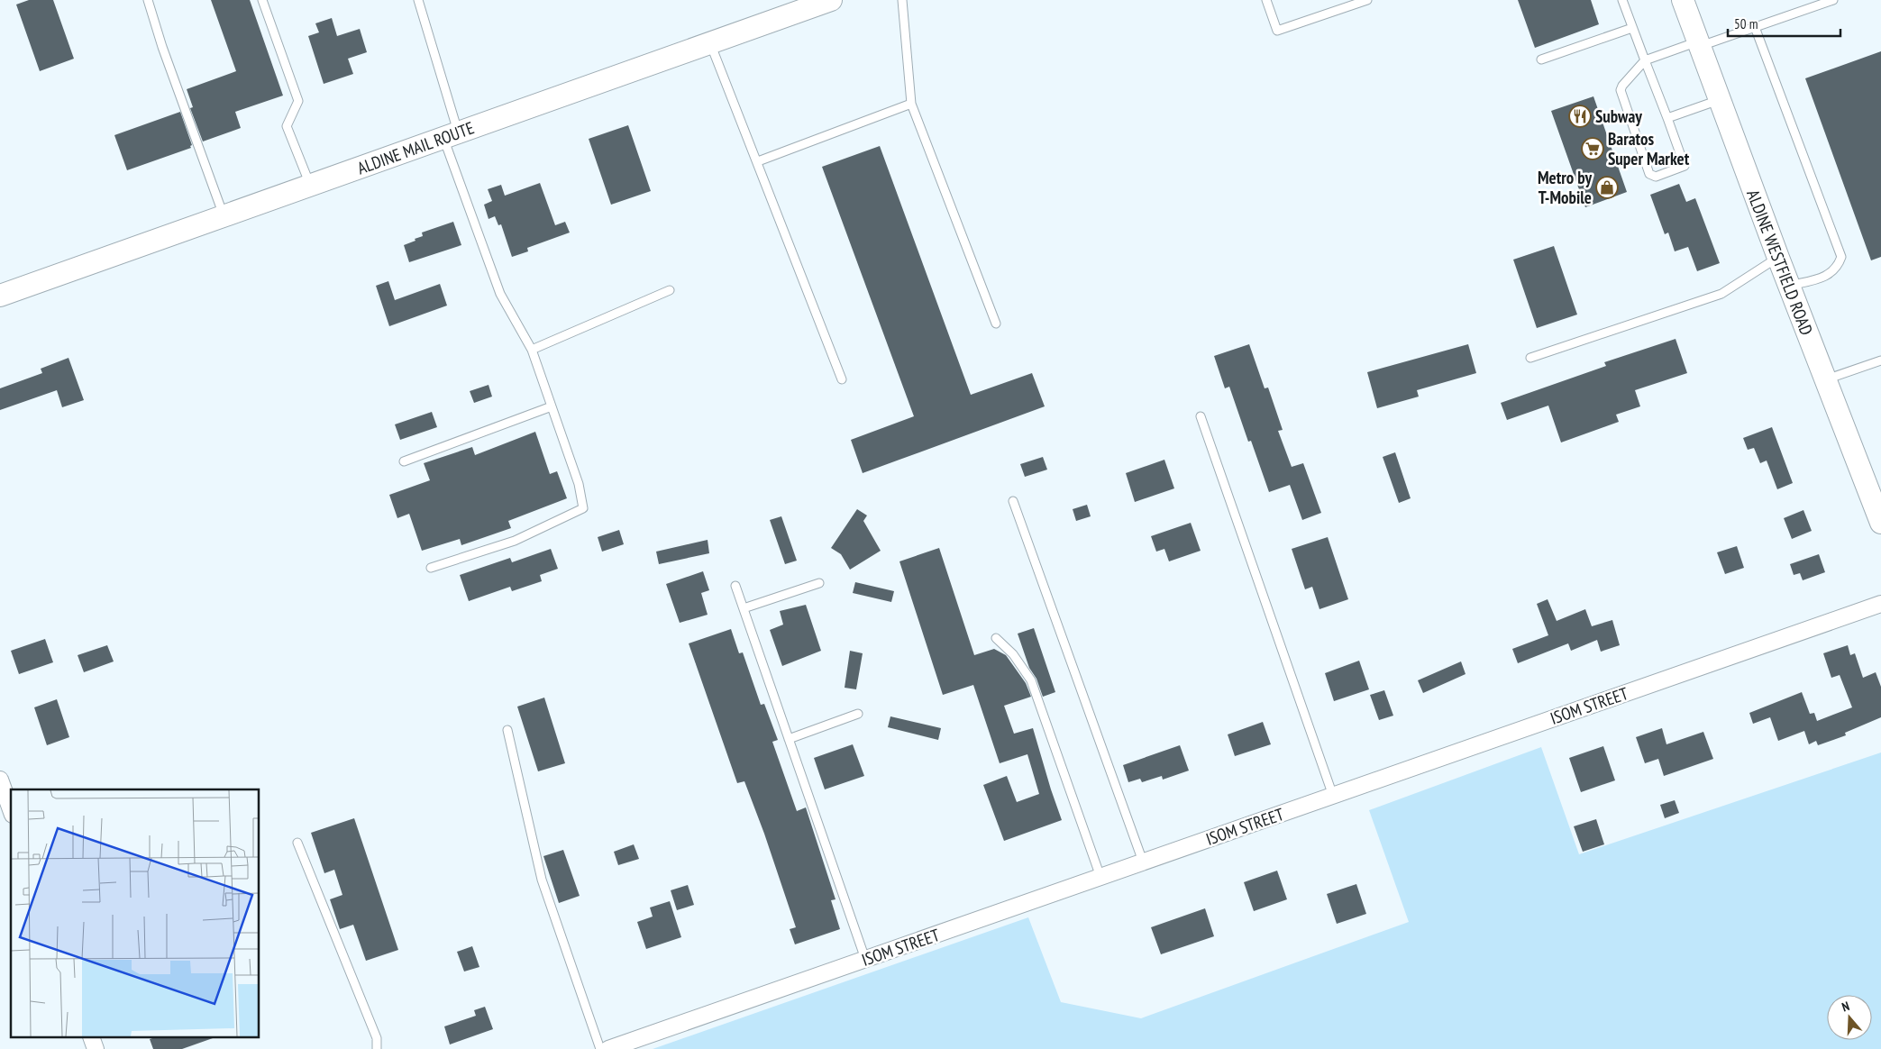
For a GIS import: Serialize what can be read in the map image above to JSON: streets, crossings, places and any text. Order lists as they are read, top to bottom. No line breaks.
{"streets":{"main road":["ALDINE MAIL ROUTE","ALDINE WESTFIELD ROAD"],"street":["ISOM STREET"]},"places":{"restaurant":["Subway"],"supermarket":["Baratos Super Market"],"shop":["Metro by T-Mobile"]},"scale_bar":"50 m","north":"top"}
